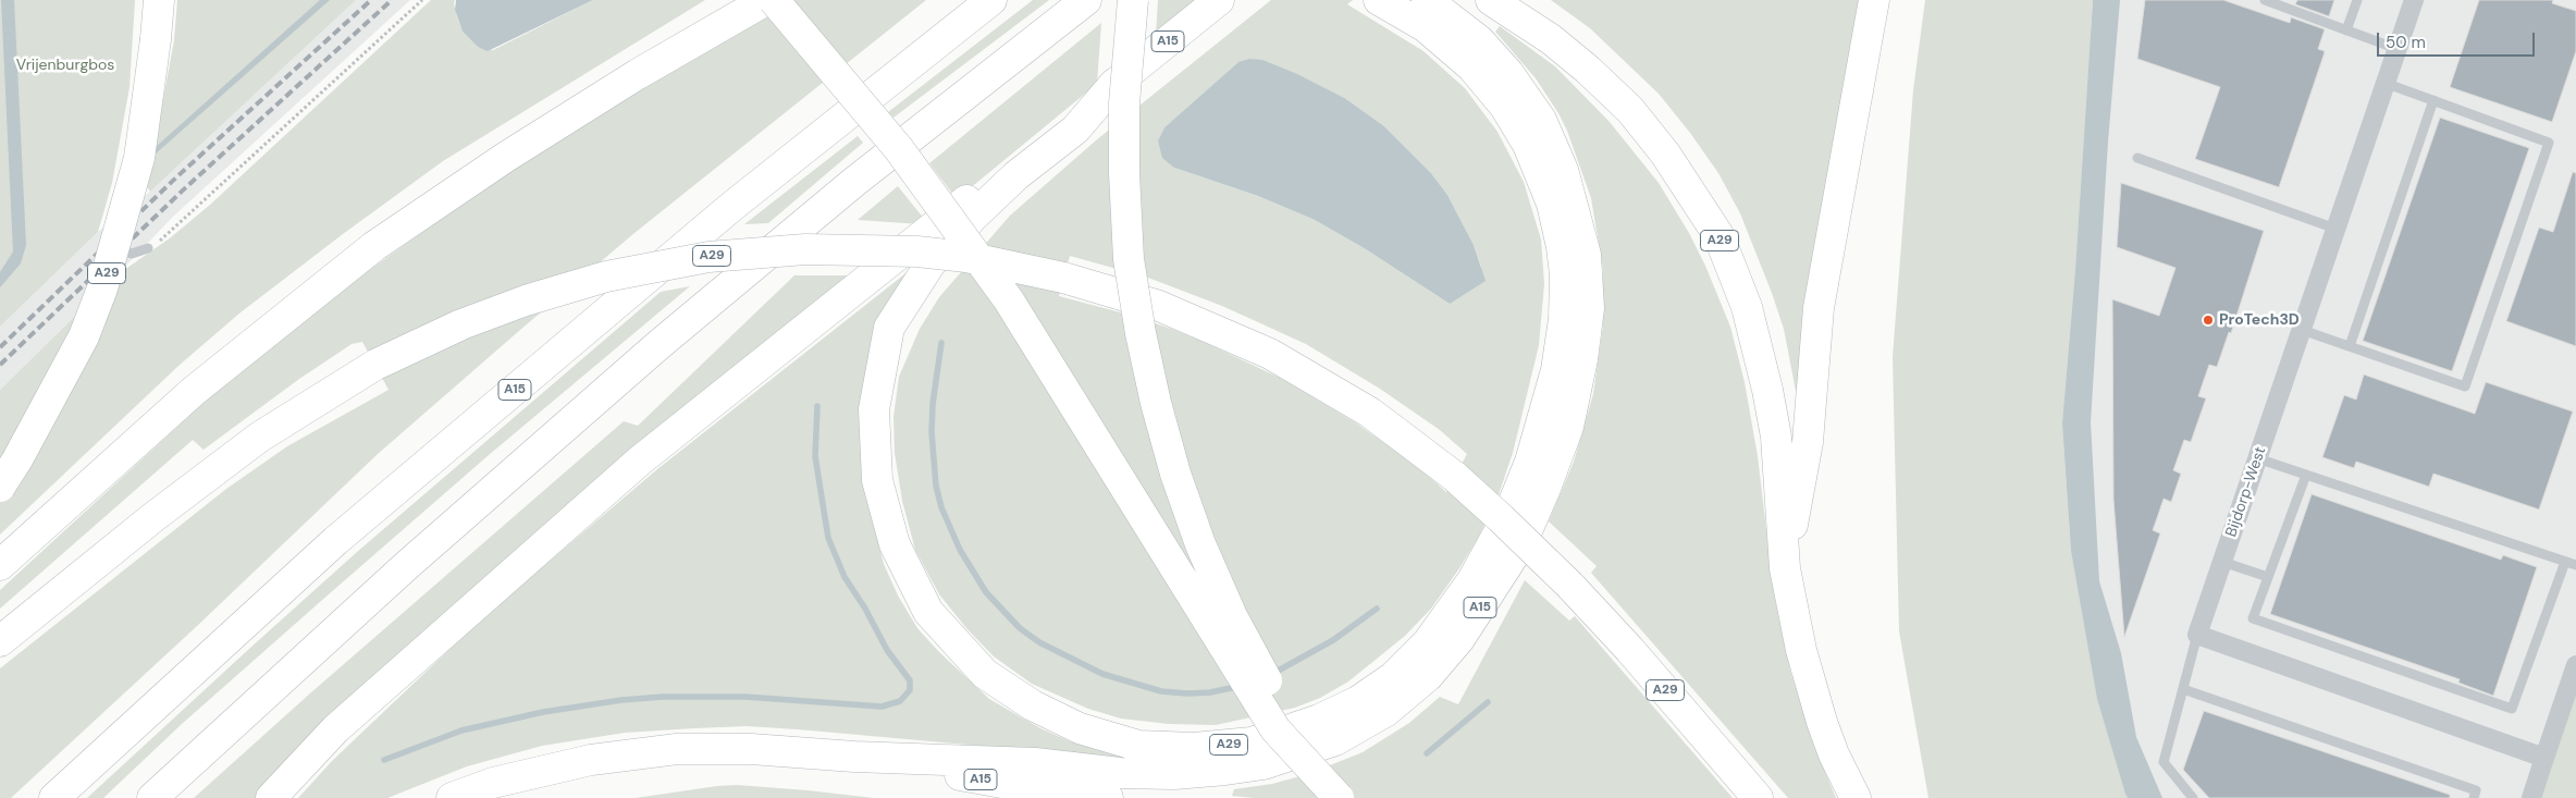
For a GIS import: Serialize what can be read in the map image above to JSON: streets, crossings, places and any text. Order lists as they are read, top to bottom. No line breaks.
{"streets":{"highway":["A15","A29"],"street":["Bijdorp-West"]},"crossings":[["A15","A29"]],"parks":["Vrijenburgbos"],"places":["ProTech3D"],"scale_bar":"50 m"}
